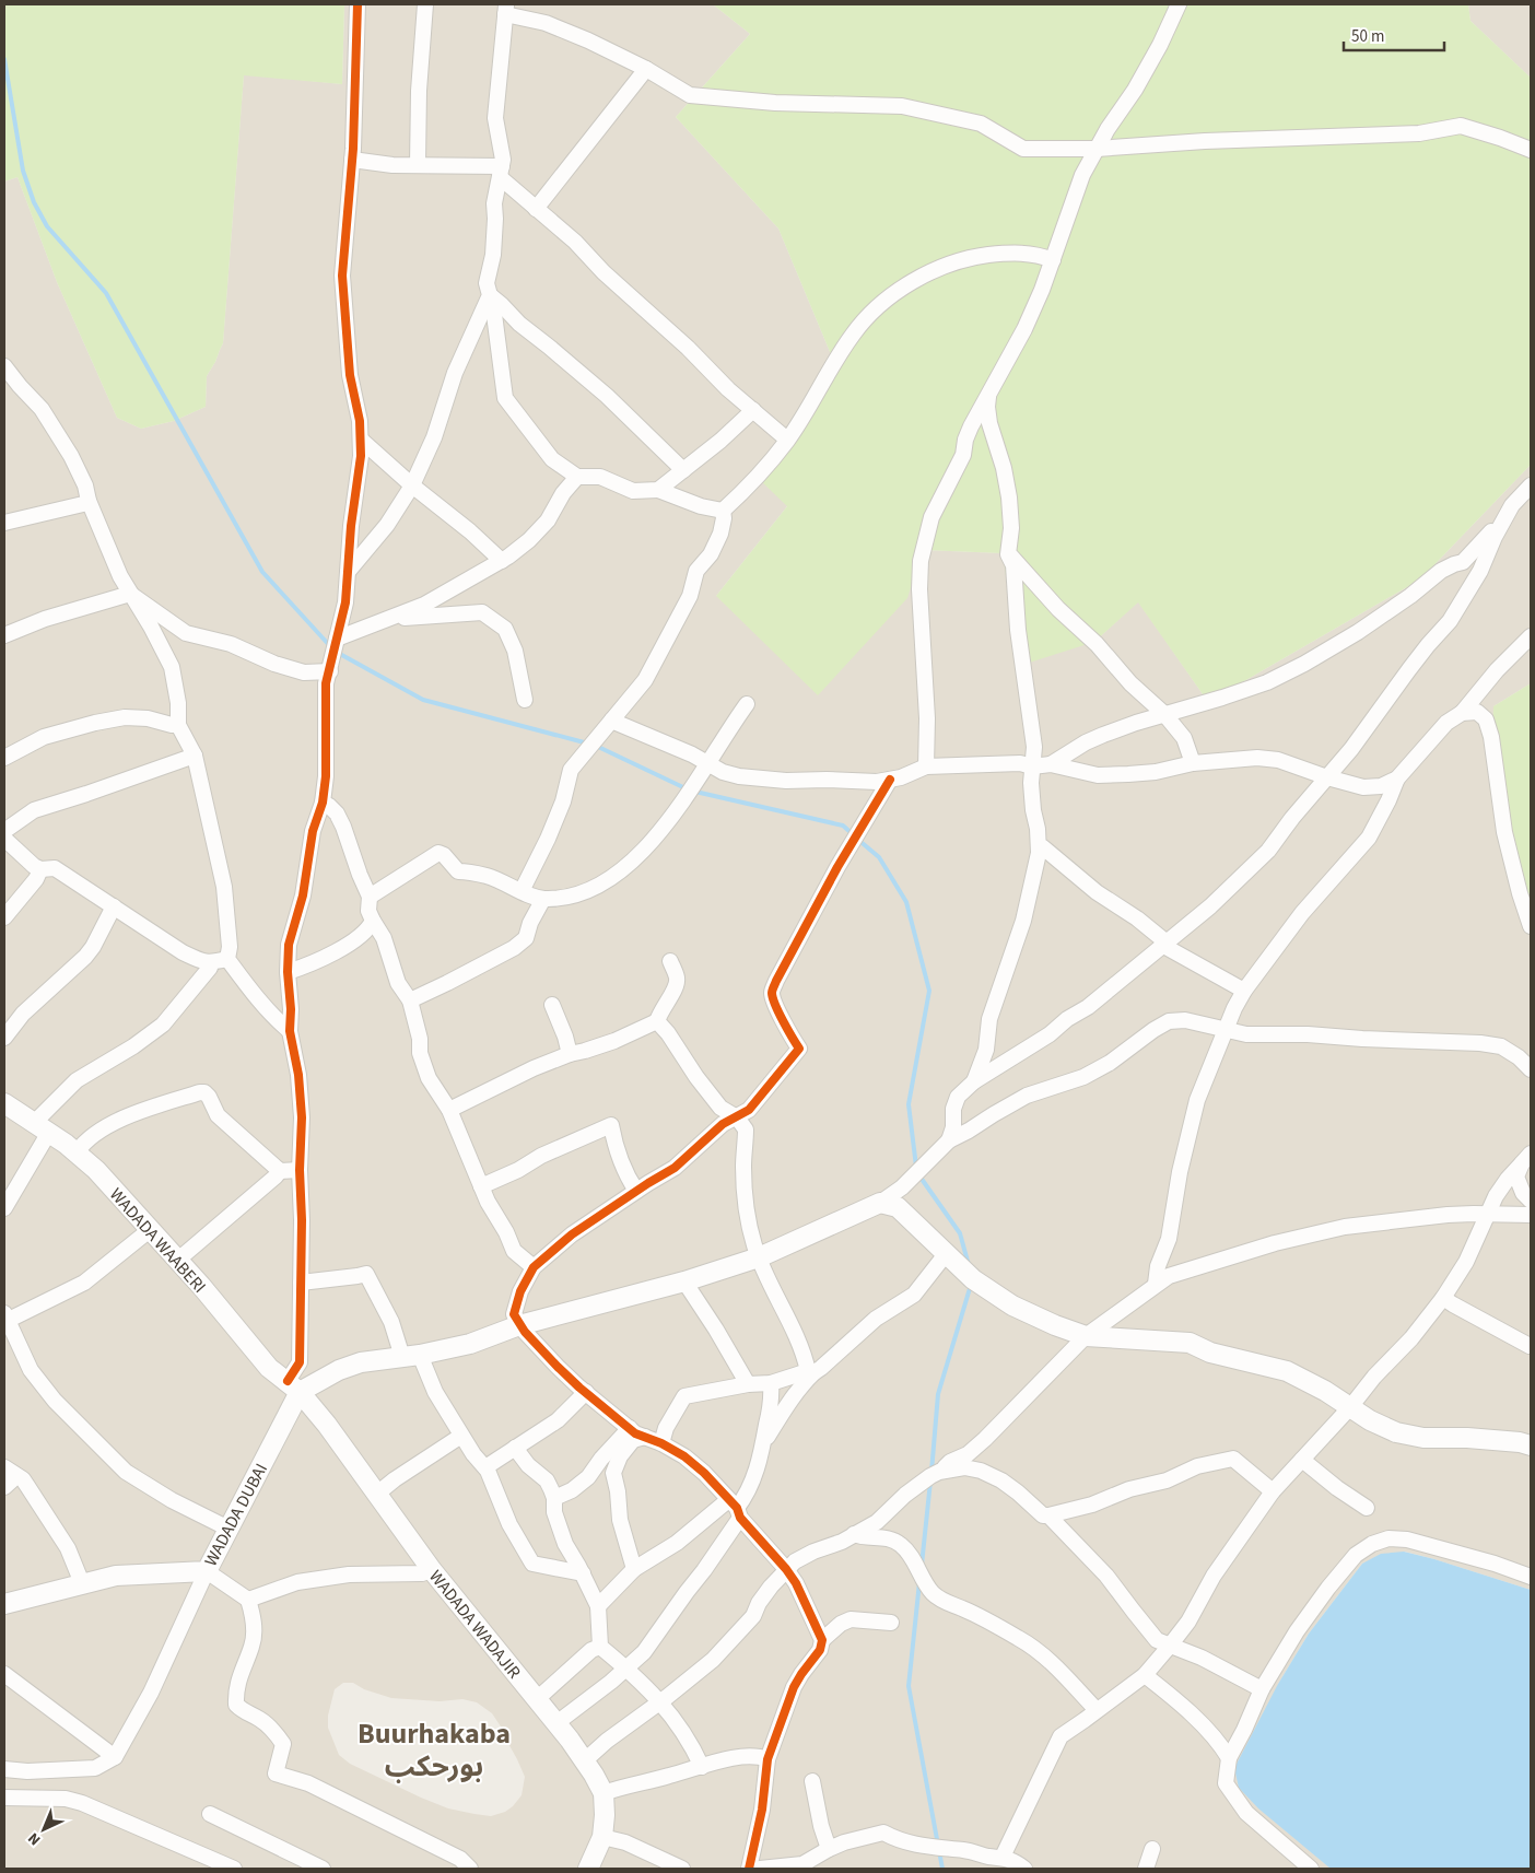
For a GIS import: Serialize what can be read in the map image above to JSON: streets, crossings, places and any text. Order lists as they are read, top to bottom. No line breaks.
{"streets":{"street":["WADADA WAABERI","WADADA DUBAI","WADADA WADAJIR"]},"crossings":[["WADADA WAABERI","WADADA DUBAI"],["WADADA WAABERI","WADADA WADAJIR"],["WADADA DUBAI","WADADA WADAJIR"]],"districts":["Buurhakaba بورحكب"],"scale_bar":"50 m","north":"bottom left"}
